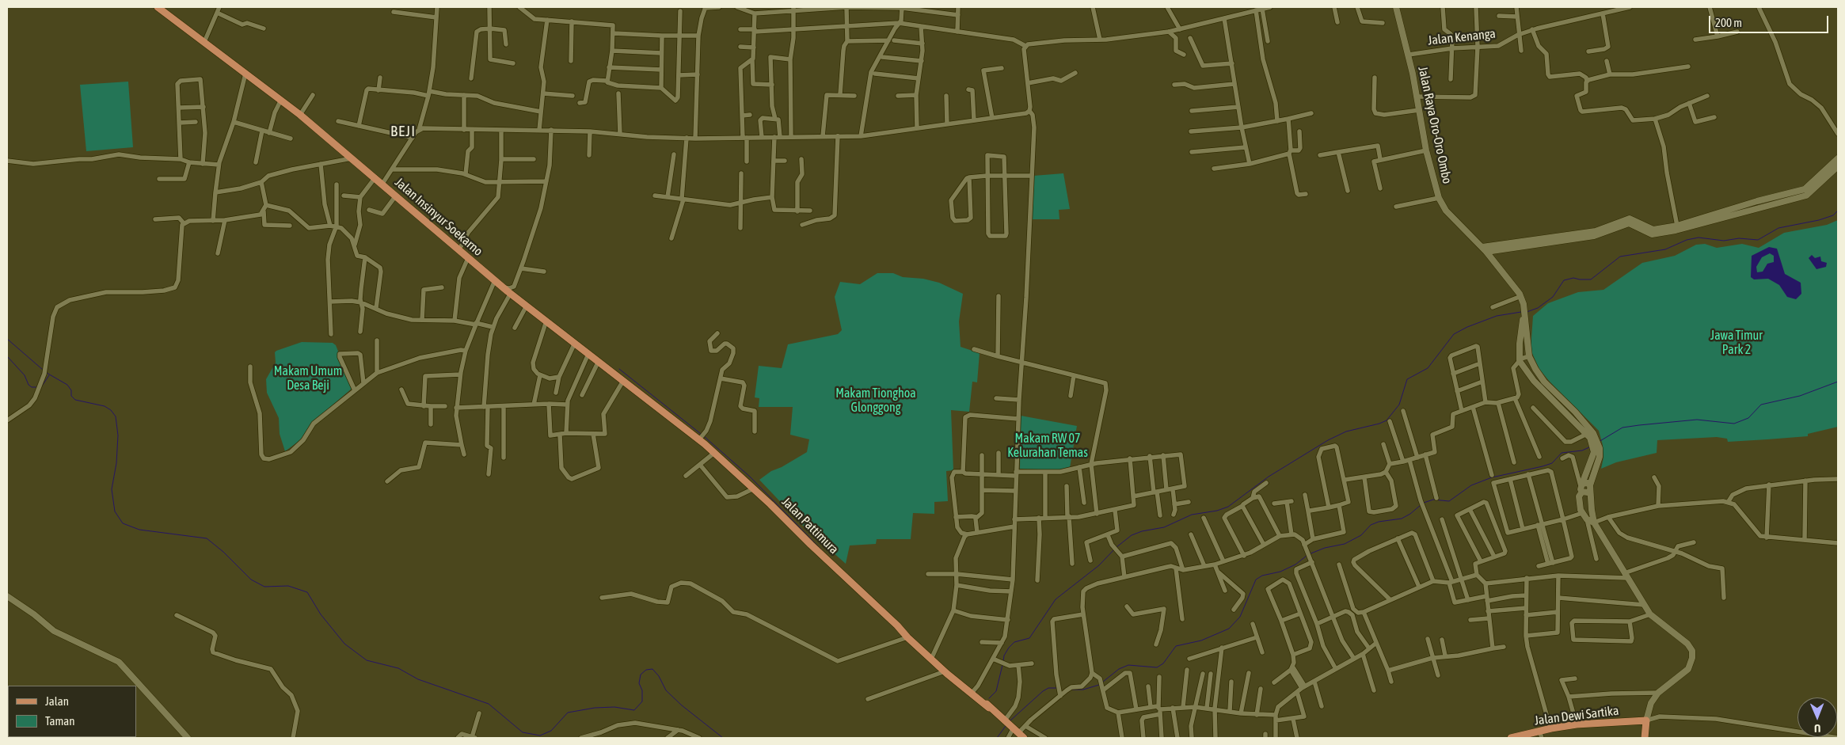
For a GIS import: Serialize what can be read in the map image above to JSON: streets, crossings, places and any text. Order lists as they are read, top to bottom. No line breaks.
{"streets":{"main road":["Jalan Raya Oro-Oro Ombo","Jalan Insinyur Soekarno","Jalan Pattimura","Jalan Dewi Sartika"],"street":["Jalan Kenanga"]},"crossings":[["Jalan Kenanga","Jalan Raya Oro-Oro Ombo"],["Jalan Insinyur Soekarno","Jalan Pattimura"]],"districts":["BEJI"],"parks":["Jawa Timur Park 2","Makam Umum Desa Beji","Makam Tionghoa Glonggong","Makam RW 07 Kelurahan Temas"],"legend":["Jalan","Taman"],"scale_bar":"200 m","north":"bottom"}
